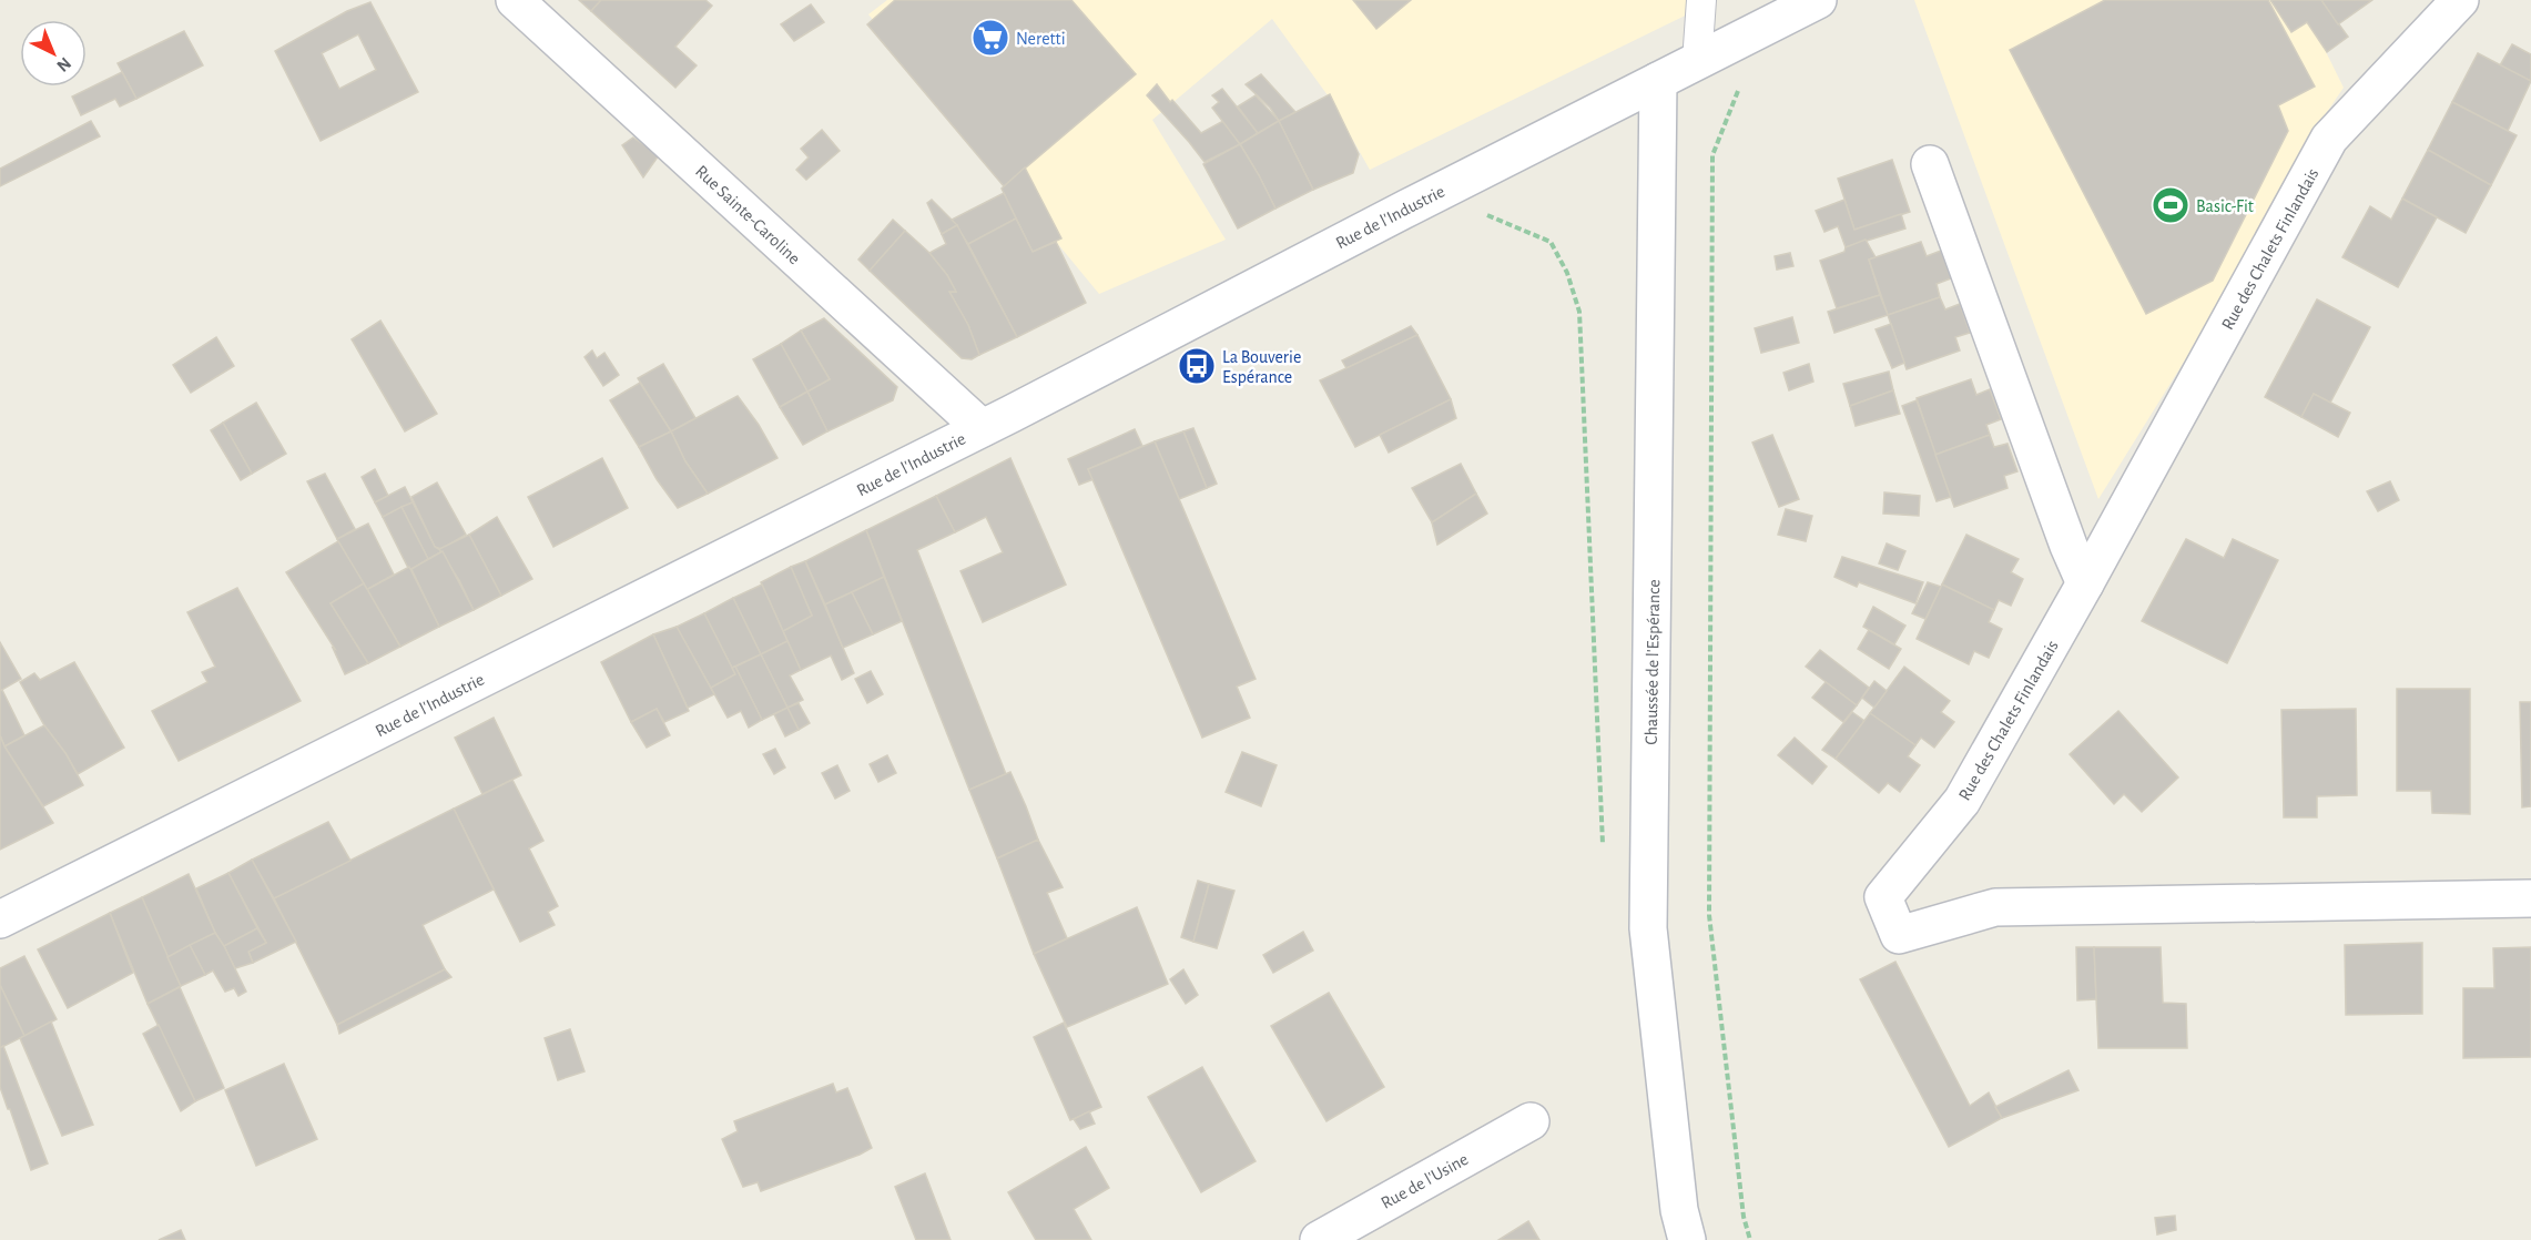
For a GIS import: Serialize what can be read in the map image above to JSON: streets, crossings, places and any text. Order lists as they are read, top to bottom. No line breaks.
{"streets":{"main road":["Rue Sainte-Caroline","Rue de l'Industrie","Rue des Chalets Finlandais","Chaussée de l'Espérance","Rue de l'Usine"]},"crossings":[["Rue Sainte-Caroline","Rue de l'Industrie"],["Rue de l'Industrie","Chaussée de l'Espérance"]],"places":{"supermarket":["Neretti"],"sports":["Basic-Fit"],"bus stop":["La Bouverie Espérance"]},"north":"bottom right"}
